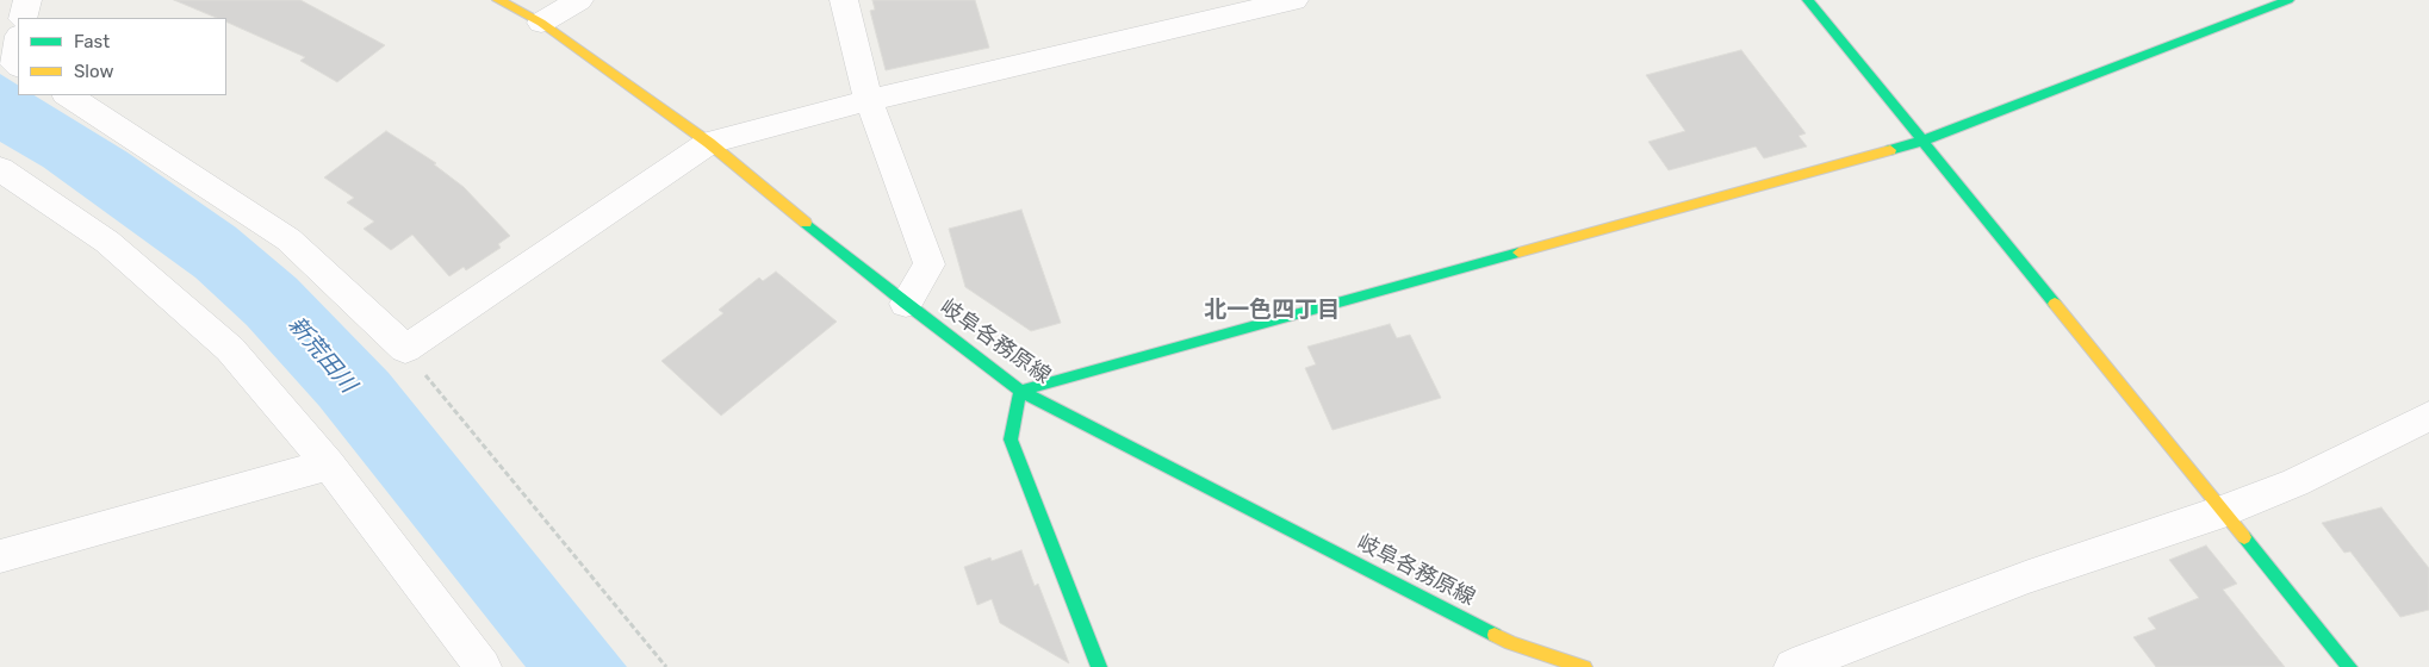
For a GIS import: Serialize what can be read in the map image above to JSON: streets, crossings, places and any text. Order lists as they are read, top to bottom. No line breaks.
{"streets":{"street":["岐阜各務原線"]},"districts":["北一色四丁目"],"water":["新荒田川"],"legend":["Fast","Slow"]}
